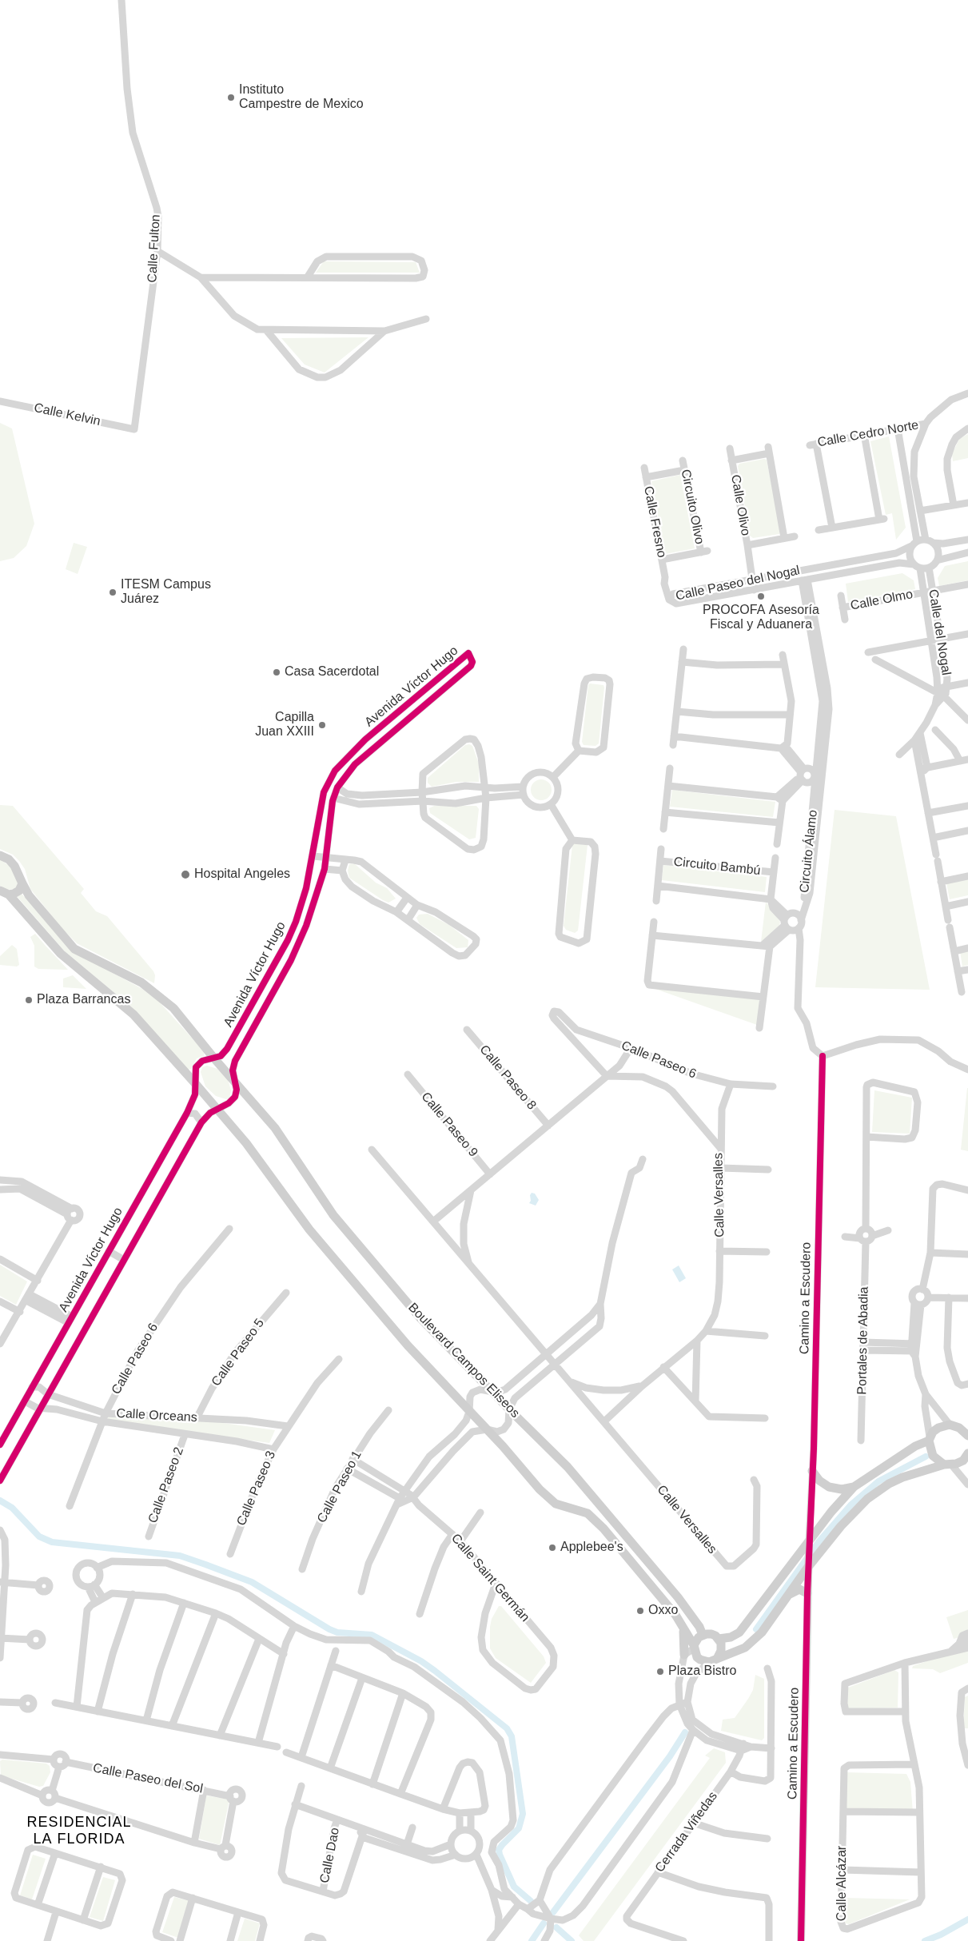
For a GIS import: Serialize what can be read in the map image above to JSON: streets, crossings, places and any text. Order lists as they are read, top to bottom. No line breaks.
{"streets":{"main road":["Boulevard Campos Eliseos"],"street":["Calle Fulton","Calle Kelvin","Calle Cedro Norte","Calle Olivo","Circuito Olivo","Calle Fresno","Calle Paseo del Nogal","Calle Olmo","Calle del Nogal","Avenida Víctor Hugo","Circuito Álamo","Circuito Bambú","Calle Paseo 6","Calle Paseo 8","Calle Paseo 9","Calle Versalles","Camino a Escudero","Portales de Abadia","Calle Paseo 5","Calle Orceans","Calle Paseo 2","Calle Paseo 1","Calle Paseo 3","Calle Saint Germán","Calle Paseo del Sol","Cerrada Viñedas","Calle Dao","Calle Alcázar"]},"crossings":[["Calle Fulton","Calle Kelvin"],["Calle Olivo","Calle Paseo del Nogal"],["Circuito Olivo","Calle Fresno"],["Calle Fresno","Calle Paseo del Nogal"],["Calle Paseo del Nogal","Calle del Nogal"],["Calle Paseo del Nogal","Circuito Álamo"],["Calle Olmo","Calle del Nogal"],["Avenida Víctor Hugo","Boulevard Campos Eliseos"],["Avenida Víctor Hugo","Calle Orceans"],["Calle Paseo 6","Calle Orceans"],["Calle Paseo 5","Calle Orceans"],["Calle Orceans","Calle Paseo 2"],["Calle Orceans","Calle Paseo 3"],["Calle Paseo 1","Calle Saint Germán"]],"districts":["RESIDENCIAL LA FLORIDA"],"places":["Instituto Campestre de Mexico","ITESM Campus Juárez","PROCOFA Asesoría Fiscal y Aduanera","Casa Sacerdotal","Capilla Juan XXIII","Hospital Angeles","Plaza Barrancas","Applebee's","Oxxo","Plaza Bistro"]}
